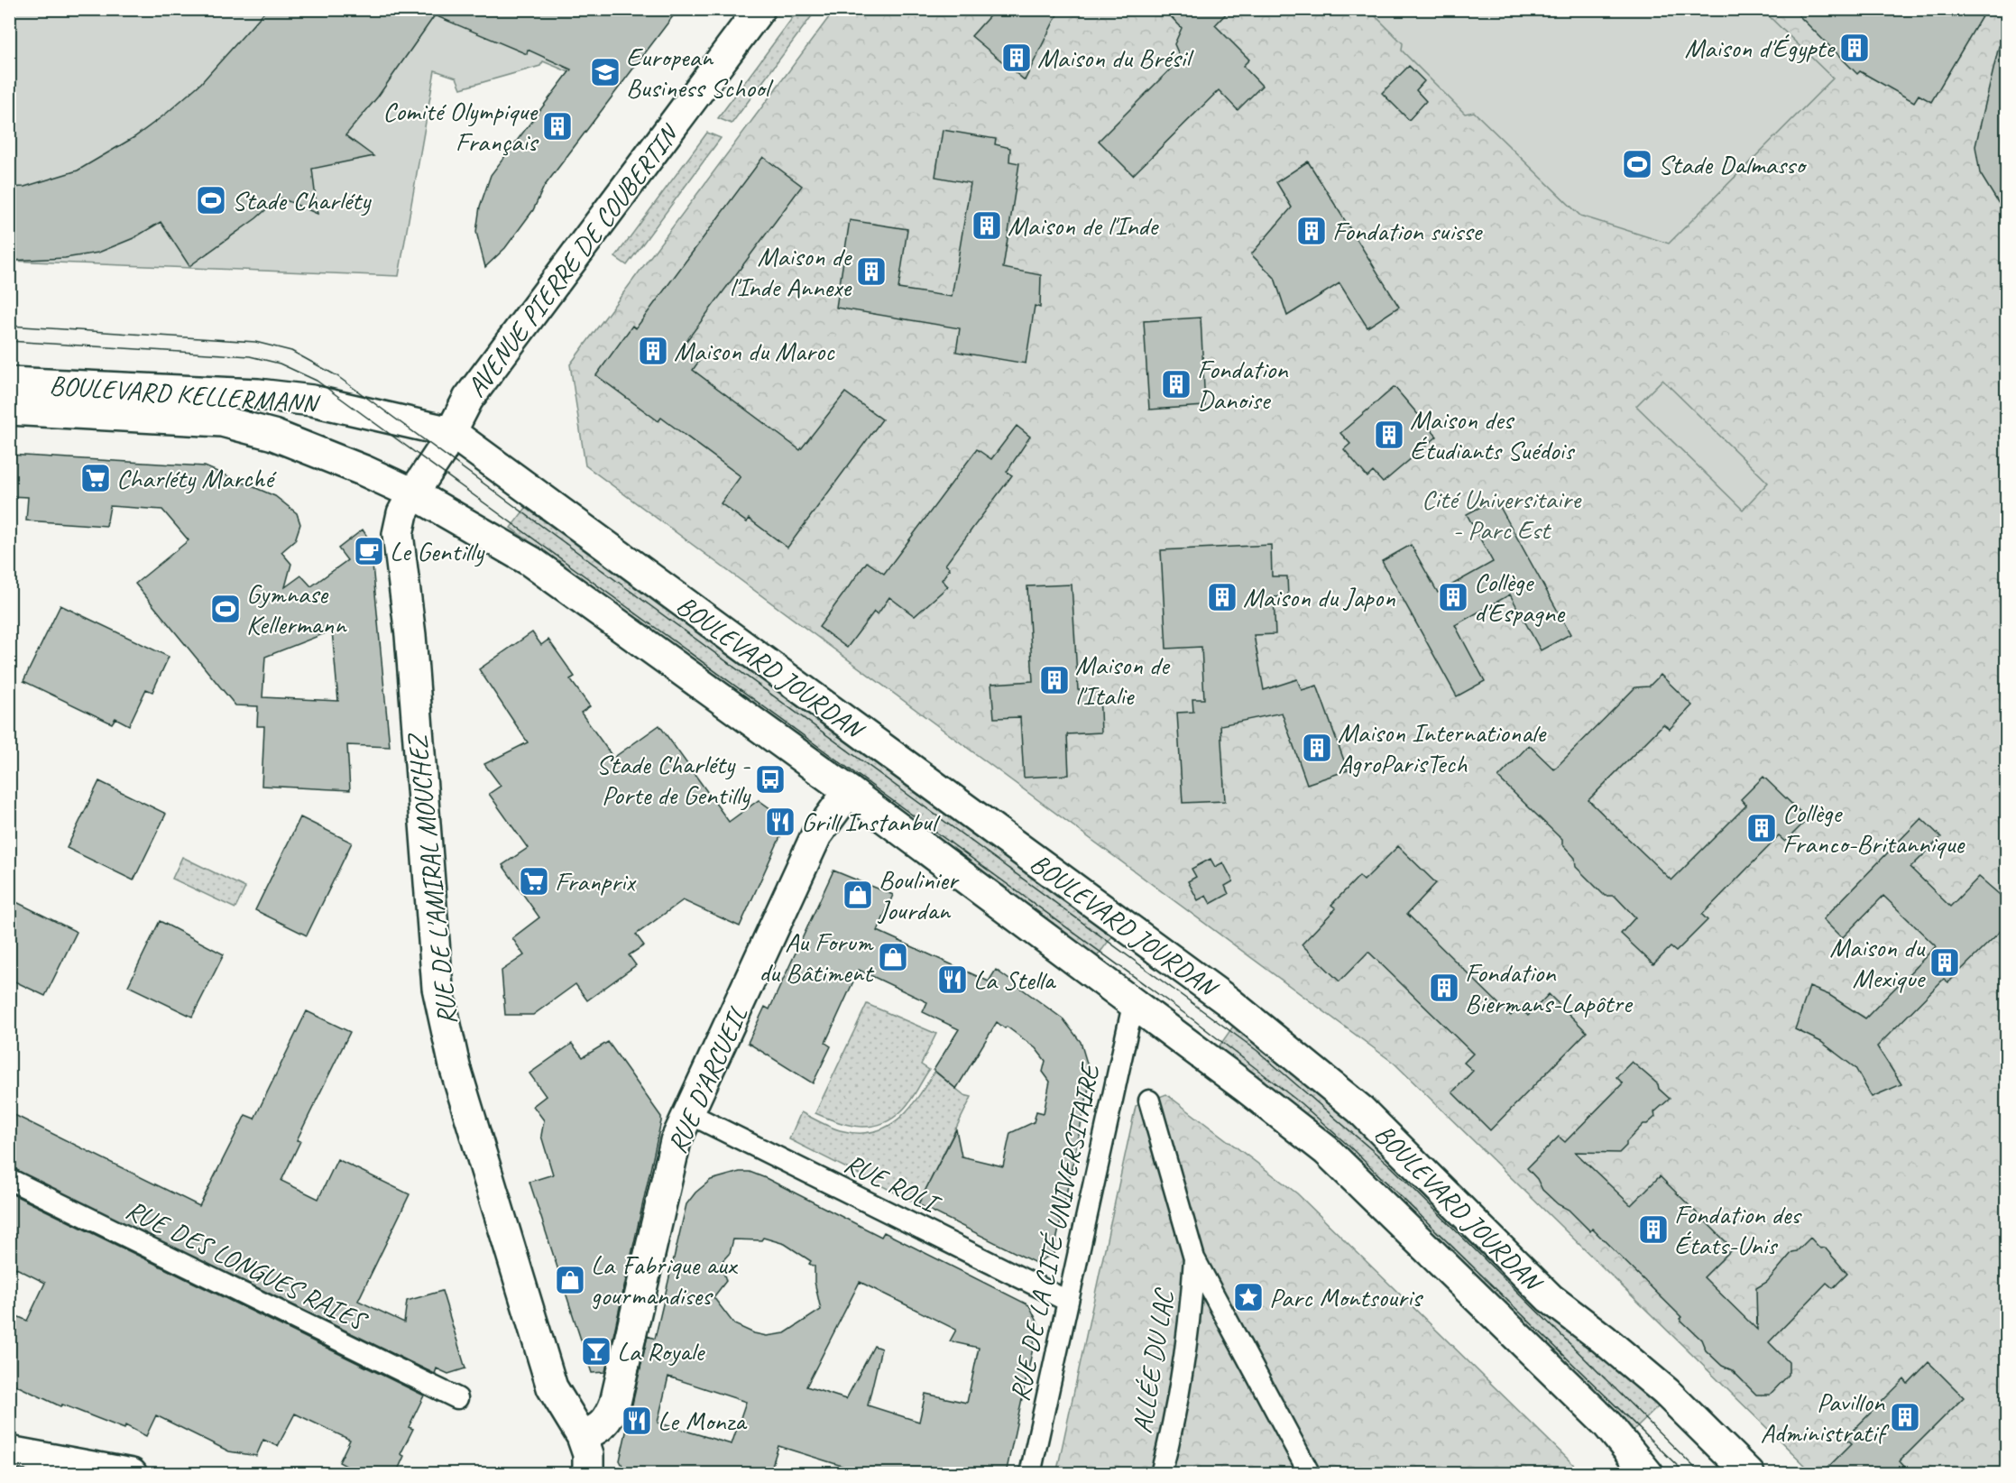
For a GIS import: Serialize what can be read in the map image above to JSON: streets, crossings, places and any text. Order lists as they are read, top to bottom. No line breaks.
{"streets":{"main road":["AVENUE PIERRE DE COUBERTIN","BOULEVARD KELLERMANN","BOULEVARD JOURDAN","RUE DE L'AMIRAL MOUCHEZ","RUE D'ARCUEIL"],"street":["RUE ROLI","RUE DE LA CITÉ UNIVERSITAIRE","RUE DES LONGUES RAIES","ALLÉE DU LAC"]},"crossings":[["AVENUE PIERRE DE COUBERTIN","BOULEVARD KELLERMANN"],["AVENUE PIERRE DE COUBERTIN","BOULEVARD JOURDAN"],["AVENUE PIERRE DE COUBERTIN","RUE DE L'AMIRAL MOUCHEZ"],["BOULEVARD KELLERMANN","BOULEVARD JOURDAN"],["BOULEVARD KELLERMANN","RUE DE L'AMIRAL MOUCHEZ"],["BOULEVARD JOURDAN","RUE DE L'AMIRAL MOUCHEZ"],["BOULEVARD JOURDAN","RUE D'ARCUEIL"],["BOULEVARD JOURDAN","RUE DE LA CITÉ UNIVERSITAIRE"],["RUE DE L'AMIRAL MOUCHEZ","RUE D'ARCUEIL"],["RUE D'ARCUEIL","RUE ROLI"],["RUE ROLI","RUE DE LA CITÉ UNIVERSITAIRE"]],"parks":["Cité Universitaire - Parc Est"],"places":{"building":["Maison d'Égypte","Maison du Brésil","Comité Olympique Français","Maison de l'Inde","Fondation suisse","Maison de l'Inde Annexe","Maison du Maroc","Fondation Danoise","Maison des Étudiants Suédois","Maison du Japon","Collège d'Espagne","Maison de l'Italie","Maison Internationale AgroParisTech","Collège Franco-Britannique","Maison du Mexique","Fondation Biermans-Lapôtre","Fondation des États-Unis","Pavillon Administratif"],"school or university":["European Business School"],"sports":["Stade Dalmasso","Stade Charléty","Gymnase Kellermann"],"supermarket":["Charléty Marché","Franprix"],"cafe":["Le Gentilly"],"bus stop":["Stade Charléty - Porte de Gentilly"],"restaurant":["Grill Instanbul","La Stella","Le Monza"],"shop":["Boulinier Jourdan","Au Forum du Bâtiment","La Fabrique aux gourmandises"],"place":["Parc Montsouris"],"bar":["La Royale"]}}
